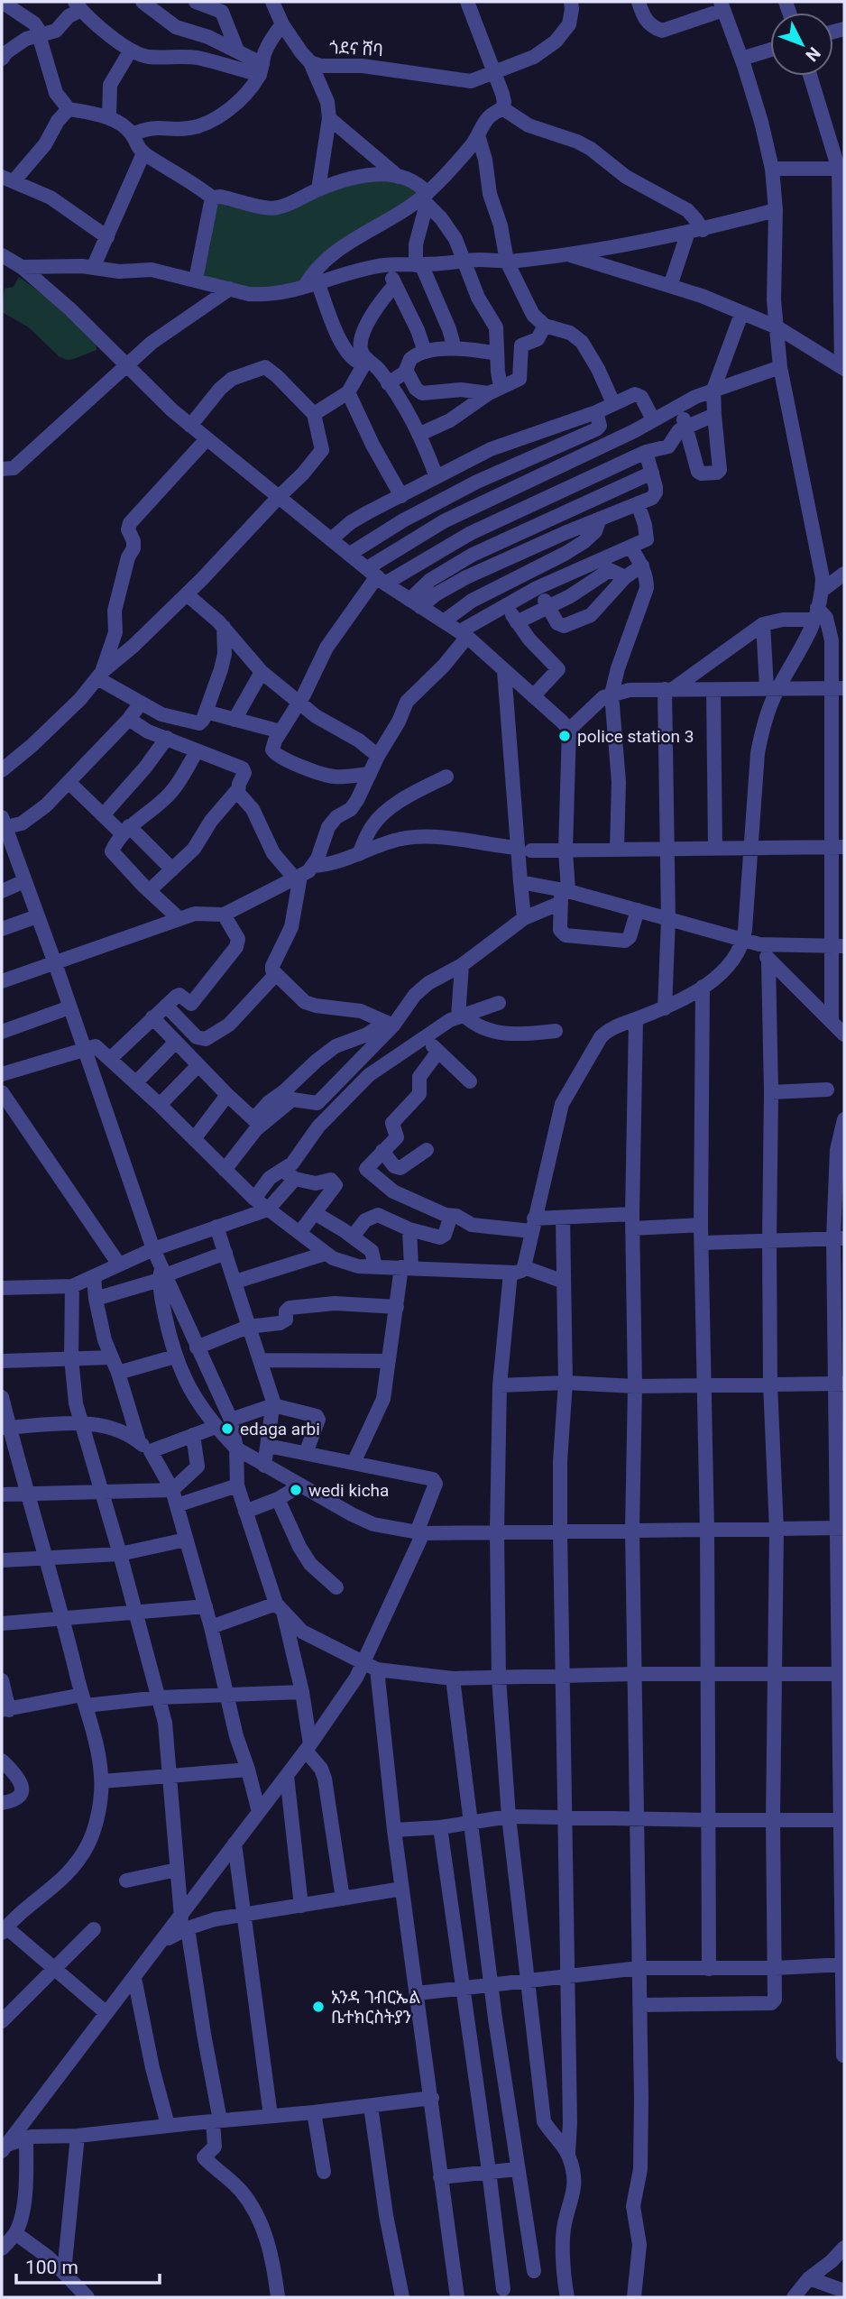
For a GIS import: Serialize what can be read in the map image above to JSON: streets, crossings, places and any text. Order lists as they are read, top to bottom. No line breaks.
{"streets":{"street":["ጎደና ሸባ"]},"places":["police station 3","edaga arbi","wedi kicha","አንዳ ገብርኤል ቤተክርስትያን"],"scale_bar":"100 m","north":"bottom right"}
